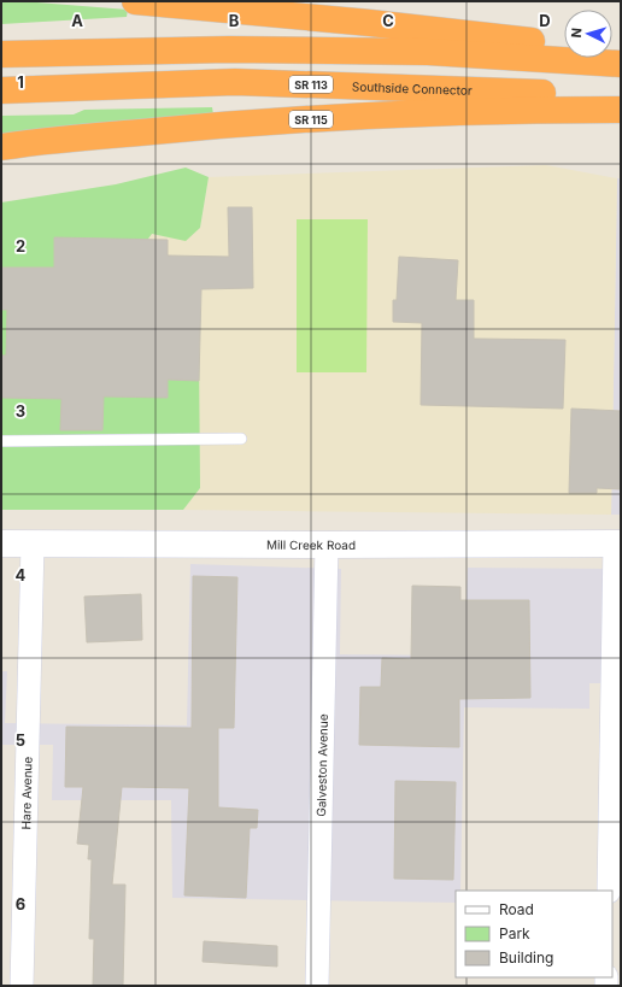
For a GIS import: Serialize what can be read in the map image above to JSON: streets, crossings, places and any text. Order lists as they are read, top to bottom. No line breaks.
{"streets":{"highway":["SR 113","Southside Connector","SR 115"],"street":["Mill Creek Road","Galveston Avenue","Hare Avenue"]},"crossings":[["Mill Creek Road","Galveston Avenue"],["Mill Creek Road","Hare Avenue"]],"legend":["Road","Park","Building"],"north":"left","grid":{"columns":["A","B","C","D"],"rows":["1","2","3","4","5","6"]}}
